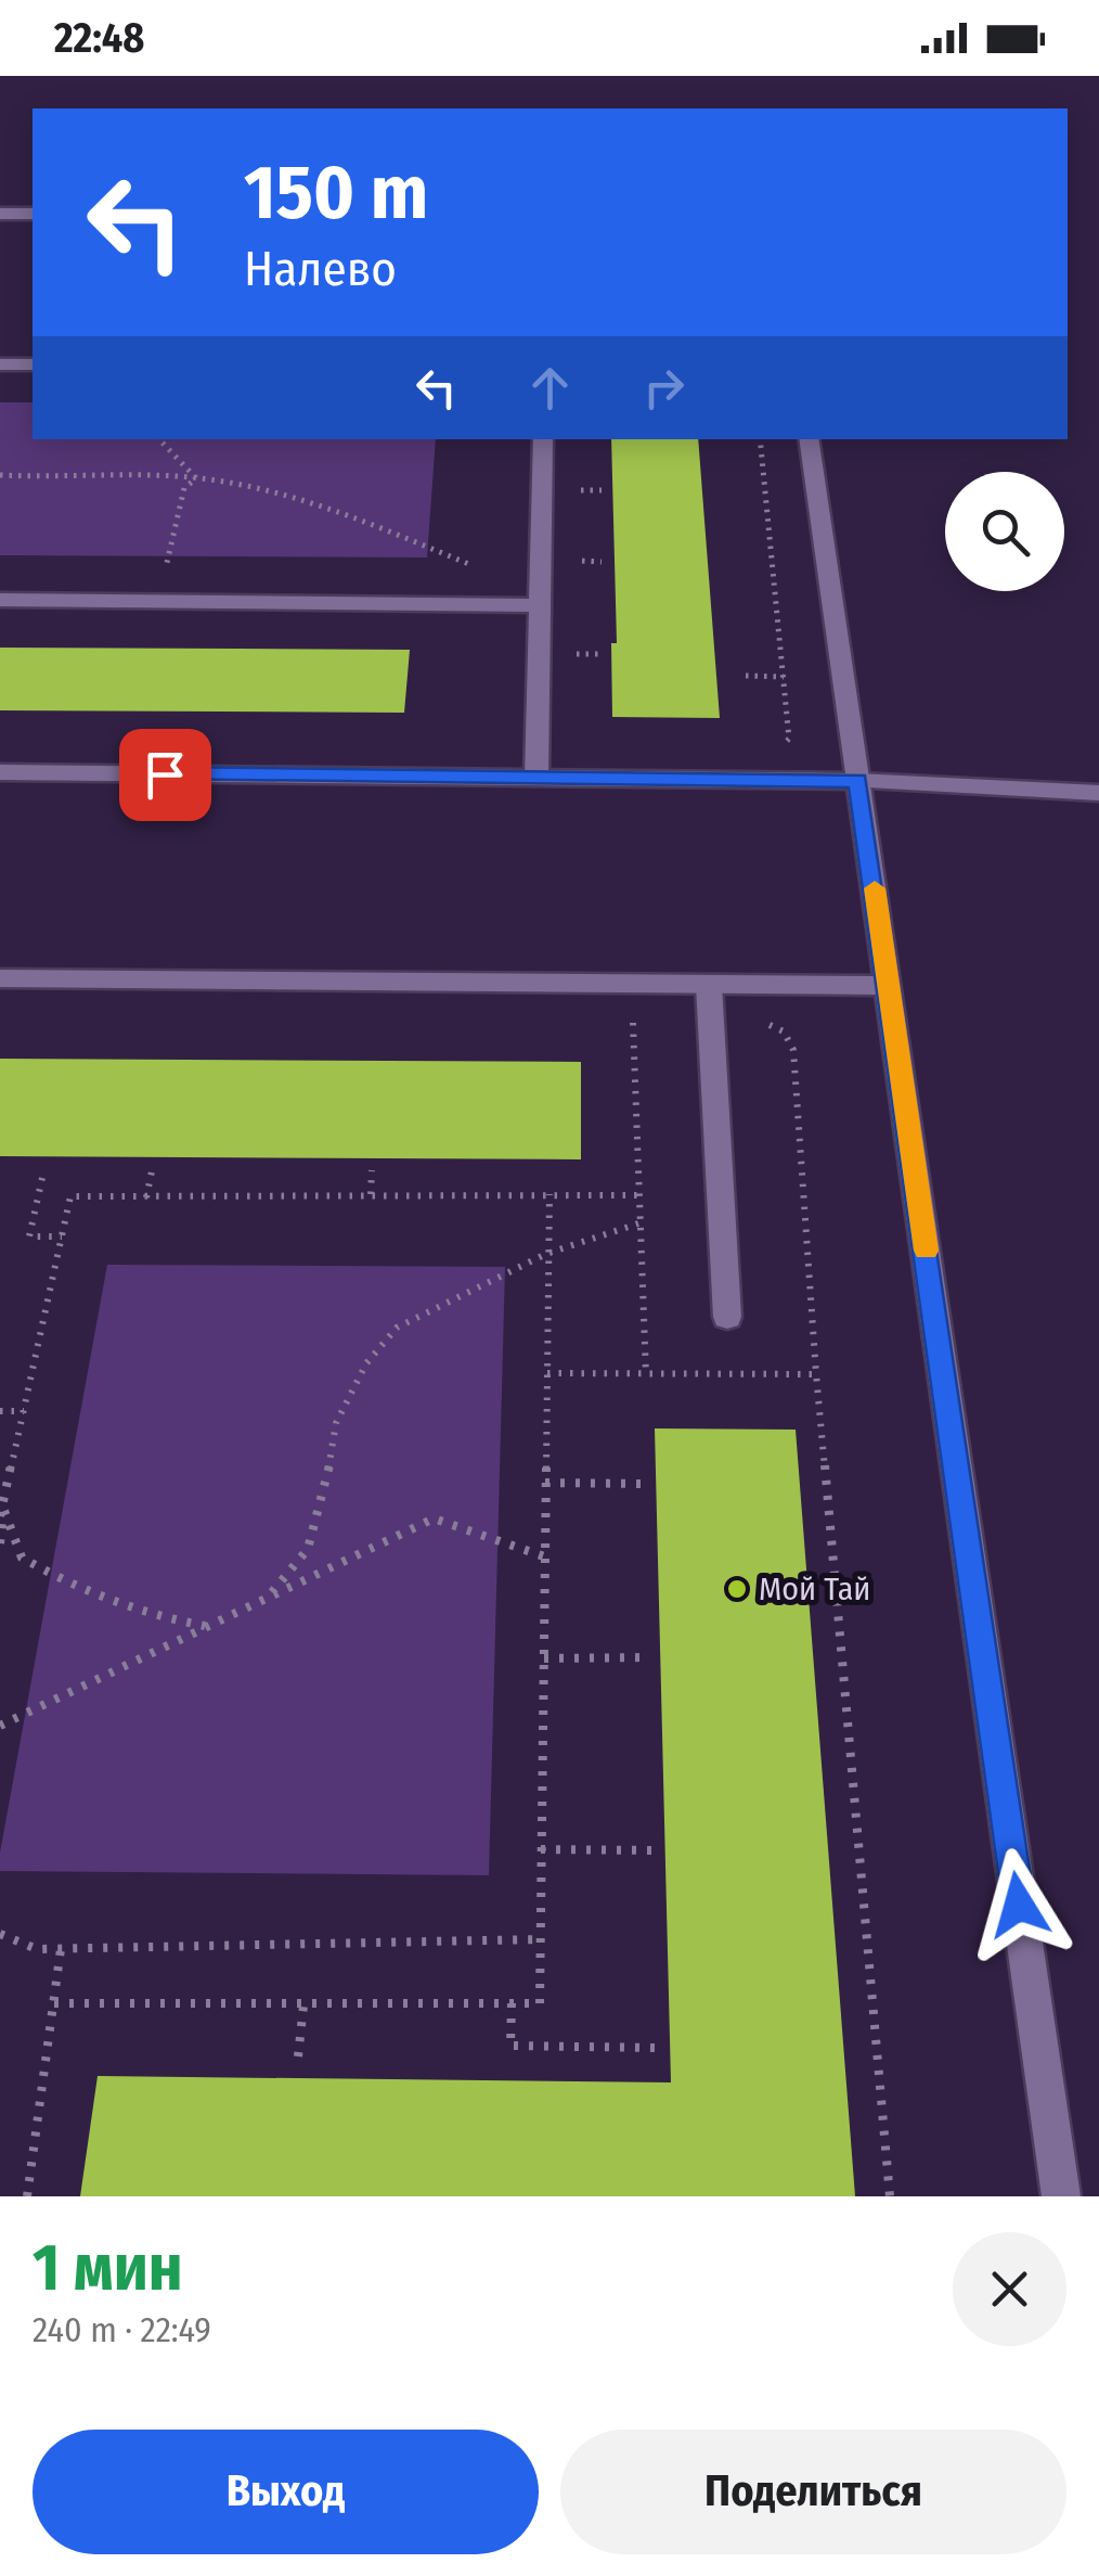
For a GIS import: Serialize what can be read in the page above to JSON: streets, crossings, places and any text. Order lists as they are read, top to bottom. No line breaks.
{"places":["Мой Тай"],"page":{"status":"22:48","turn":["150 m","Налево"],"heading":["1 мин","240 m · 22:49"],"buttons":["Выход","Поделиться"]}}
